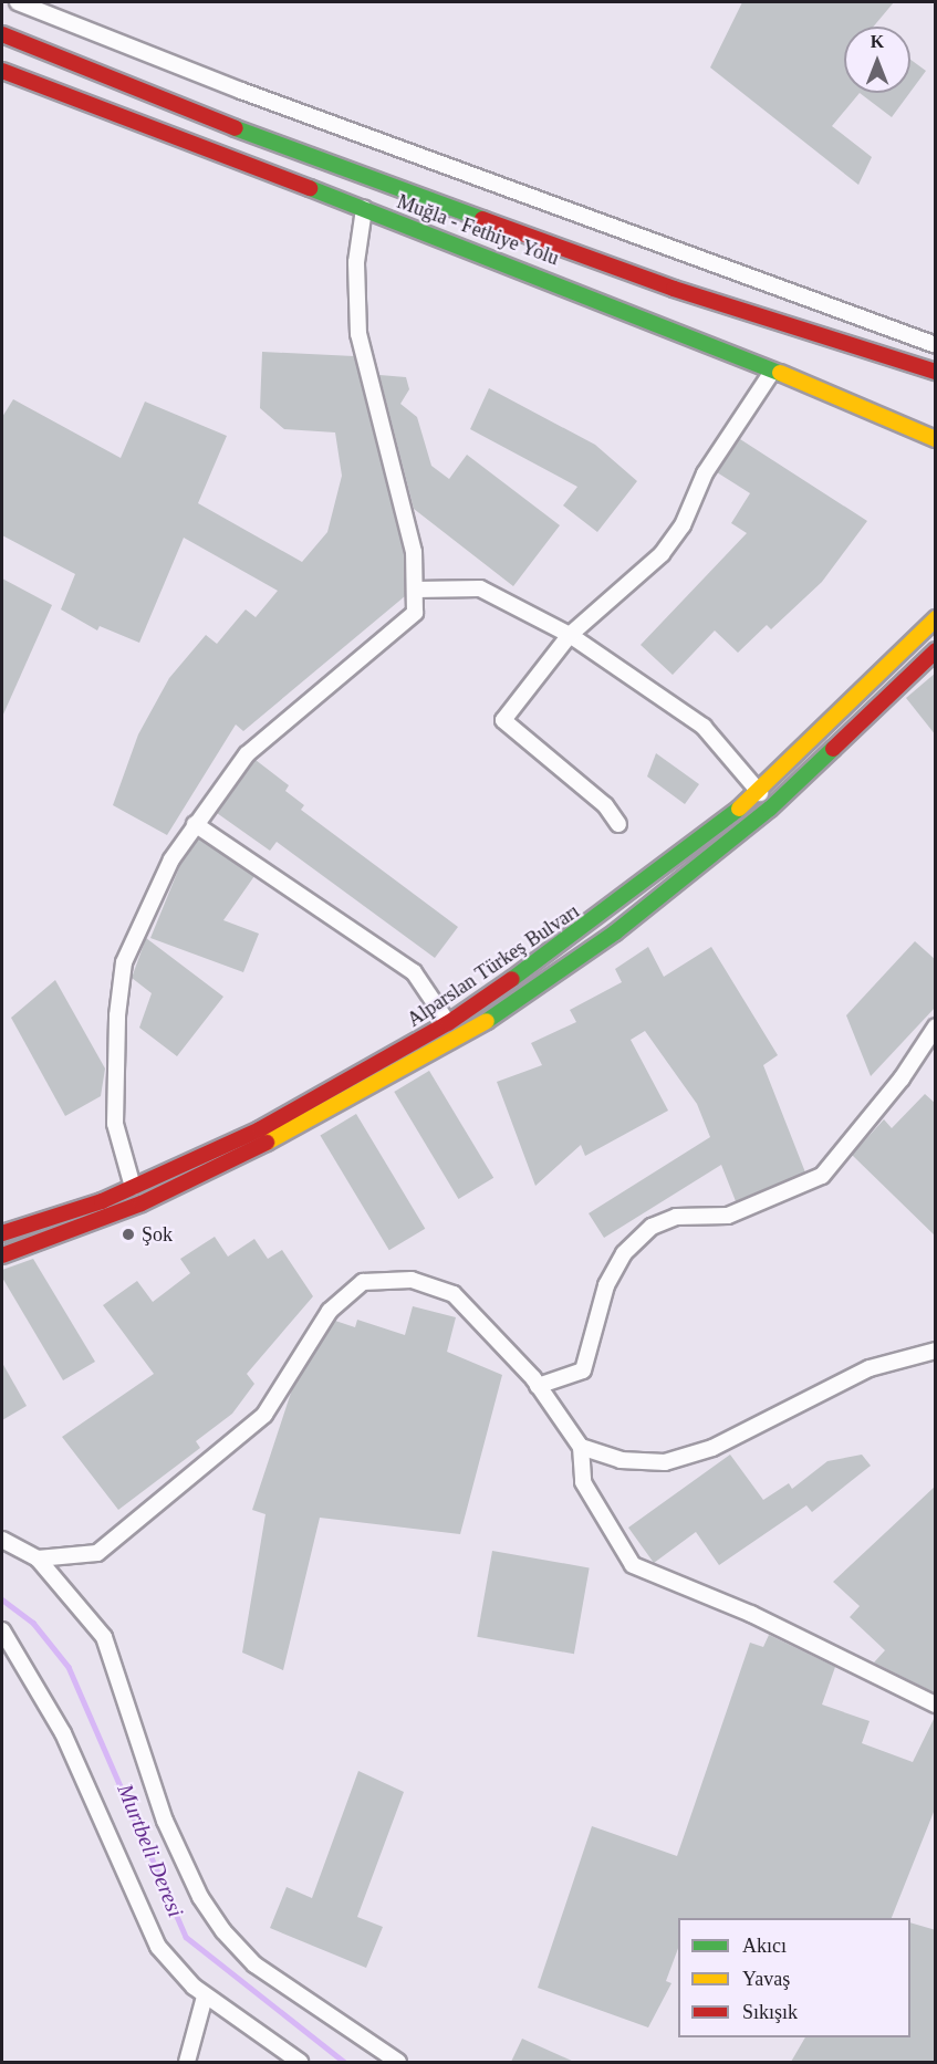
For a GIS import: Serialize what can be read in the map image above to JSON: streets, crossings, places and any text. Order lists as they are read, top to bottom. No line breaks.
{"streets":{"main road":["Muğla - Fethiye Yolu","Alparslan Türkeş Bulvarı"]},"water":["Murtbeli Deresi"],"places":["Şok"],"legend":["Akıcı","Yavaş","Sıkışık"],"north":"top"}
